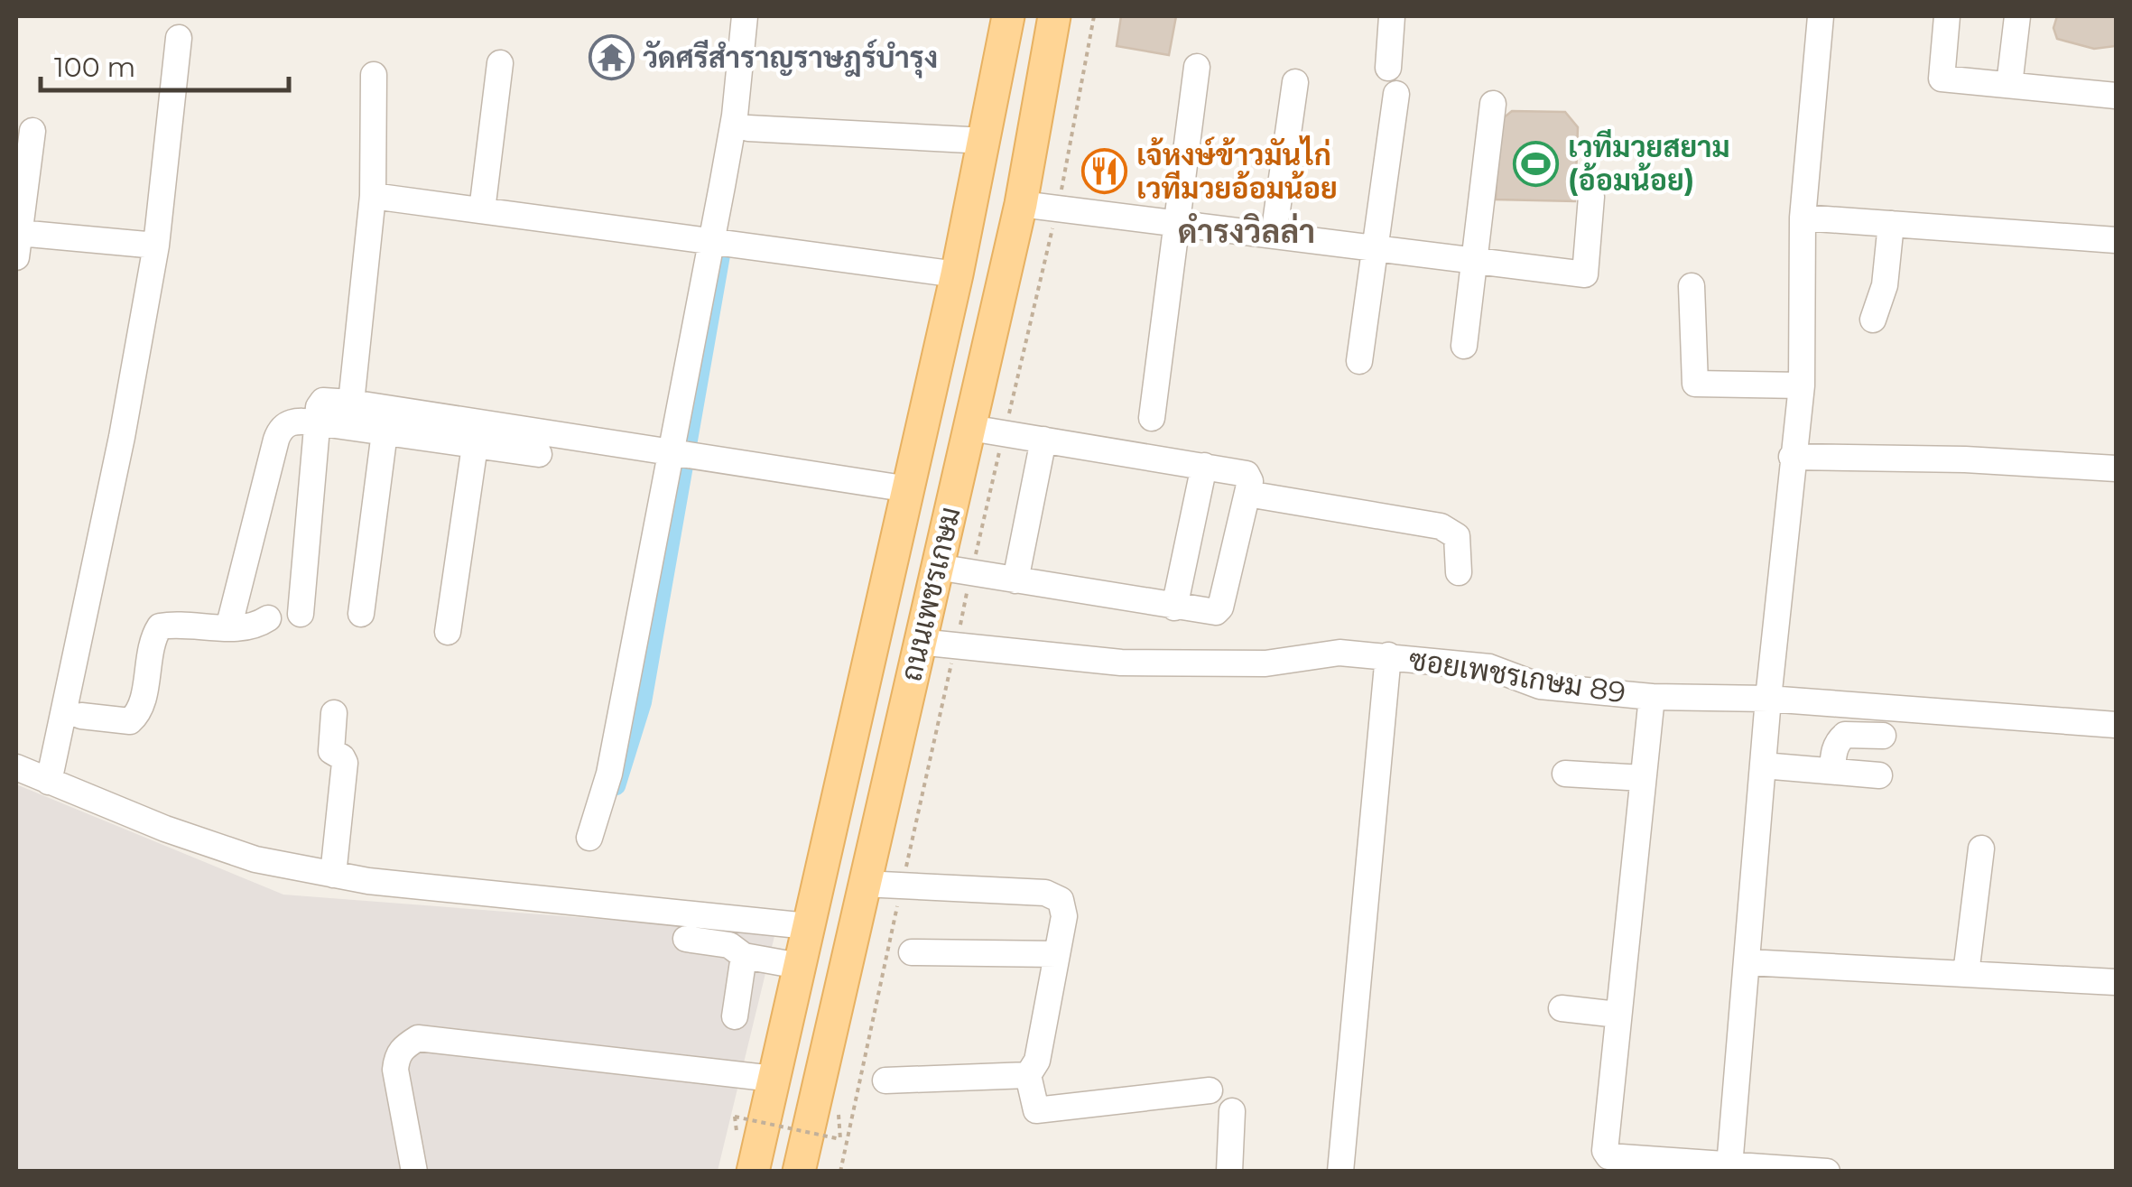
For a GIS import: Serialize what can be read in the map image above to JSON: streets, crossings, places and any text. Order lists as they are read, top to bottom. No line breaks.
{"streets":{"main road":["ถนนเพชรเกษม"],"street":["ซอยเพชรเกษม 89"]},"crossings":[["ถนนเพชรเกษม","ซอยเพชรเกษม 89"]],"districts":["ดำรงวิลล่า"],"places":{"temple":["วัดศรีสําราญราษฎร์บํารุง"],"sports":["เวทีมวยสยาม (อ้อมน้อย)"],"restaurant":["เจ้หงษ์ข้าวมันไก่ เวทีมวยอ้อมน้อย"]},"scale_bar":"100 m"}
